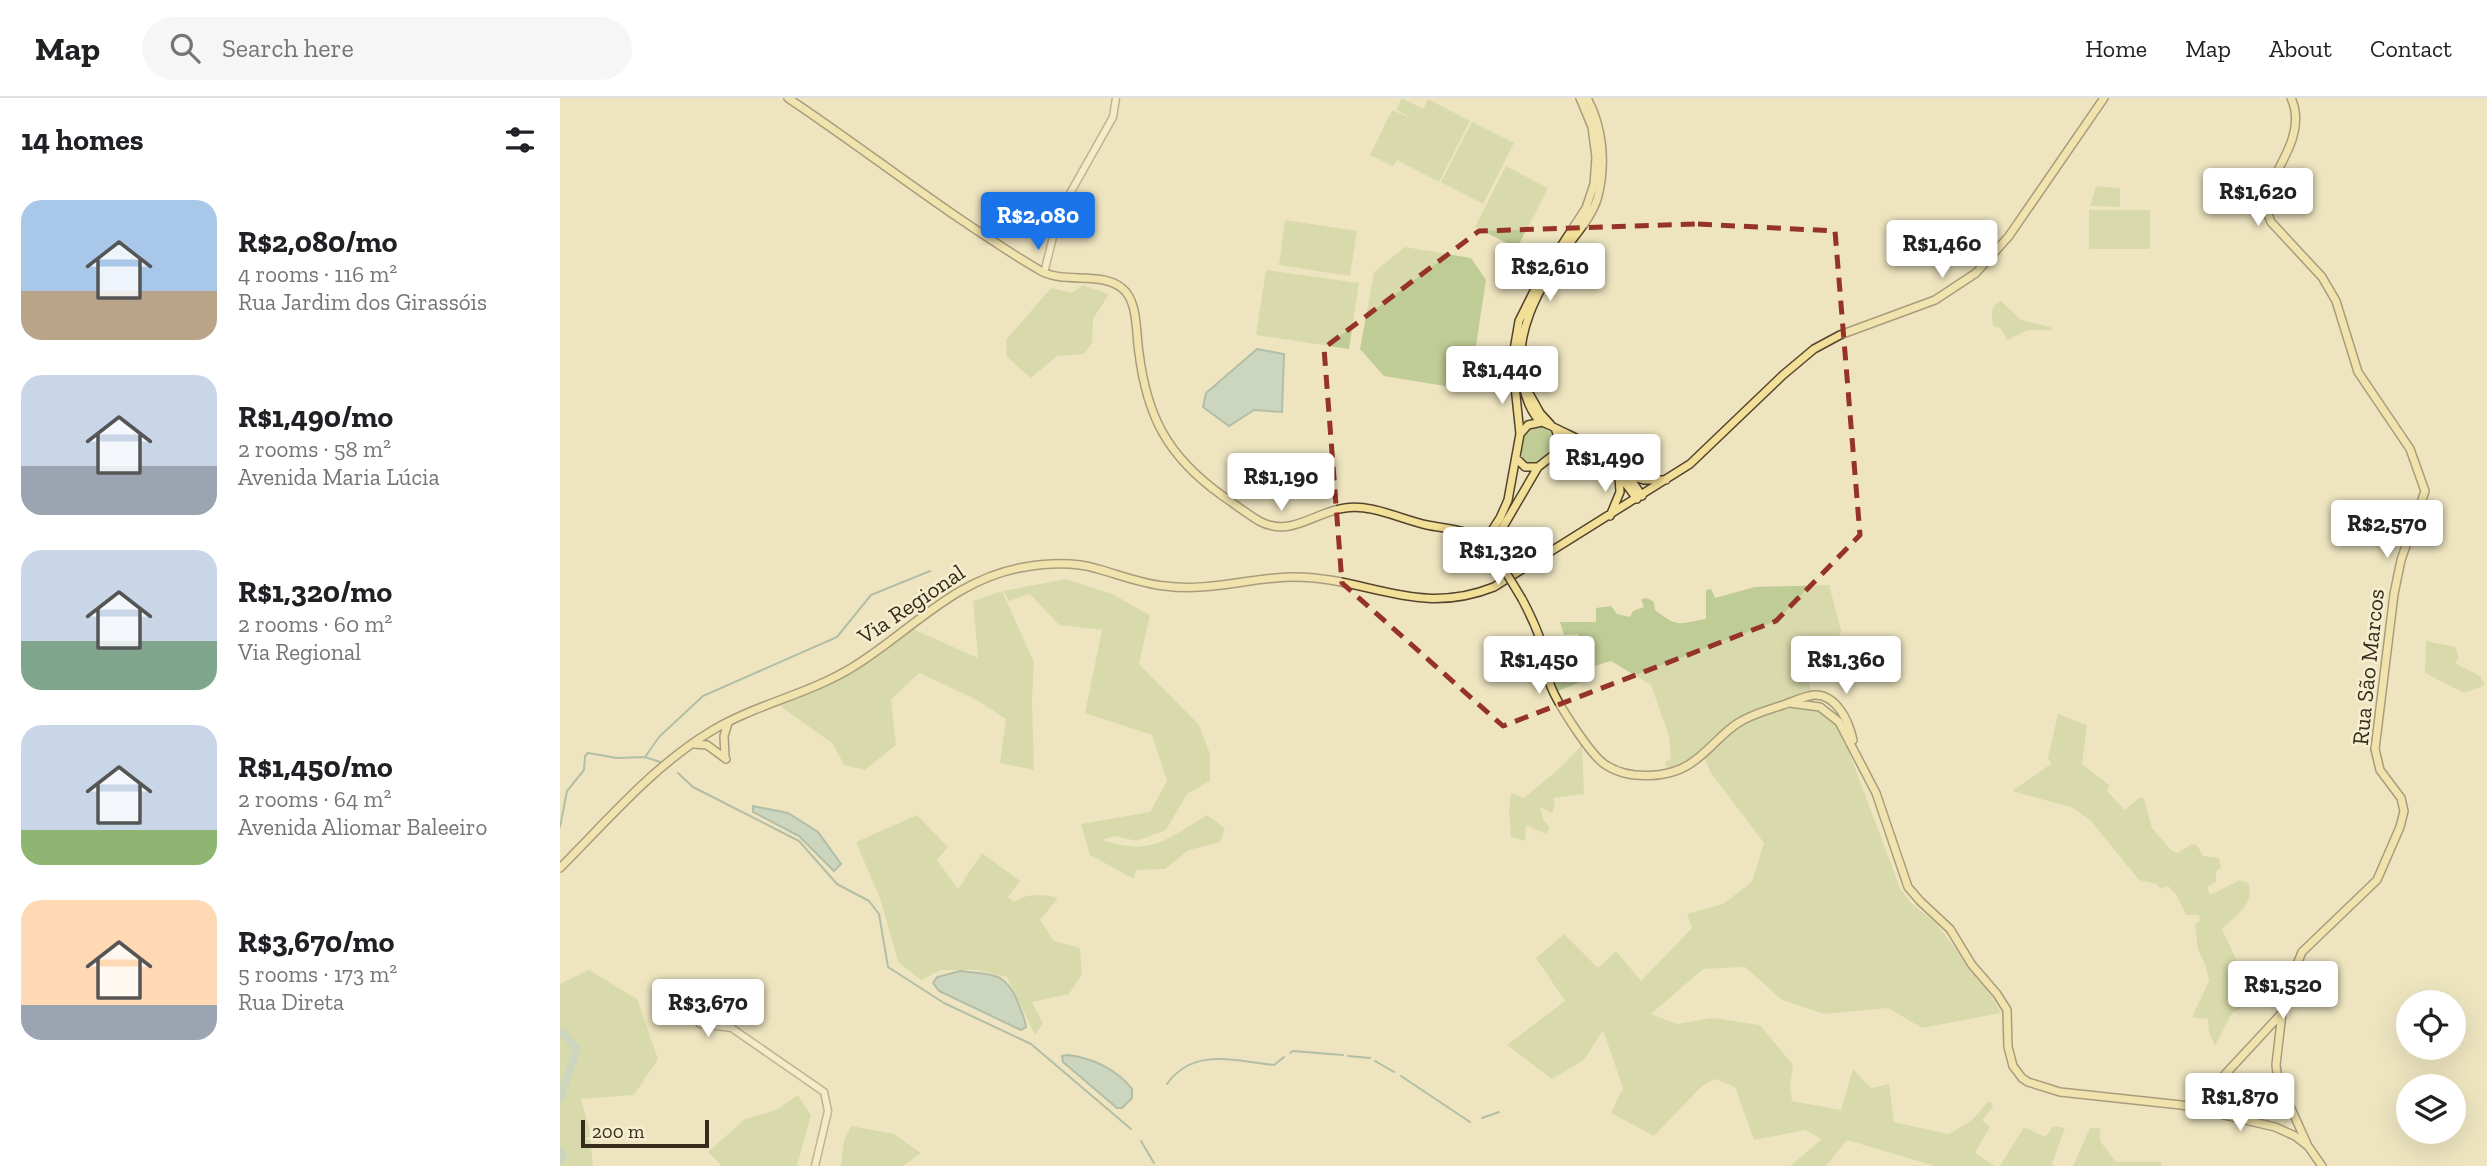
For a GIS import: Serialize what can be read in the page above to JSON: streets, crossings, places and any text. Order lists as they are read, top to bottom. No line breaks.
{"streets":{"main road":["Via Regional","Rua São Marcos"]},"scale_bar":"200 m","page":{"header":"Map","search":"Search here","nav":["Home","Map","About","Contact"],"heading":"14 homes","price":["R$1,620","R$2,080","R$1,460","R$2,610","R$1,440","R$1,490","R$1,190","R$2,570","R$1,320","R$1,450","R$1,360","R$1,520","R$3,670","R$1,870"],"list":[{"name":"R$2,080/mo","note":"4 rooms · 116 m² · Rua Jardim dos Girassóis"},{"name":"R$1,490/mo","note":"2 rooms · 58 m² · Avenida Maria Lúcia"},{"name":"R$1,320/mo","note":"2 rooms · 60 m² · Via Regional"},{"name":"R$1,450/mo","note":"2 rooms · 64 m² · Avenida Aliomar Baleeiro"},{"name":"R$3,670/mo","note":"5 rooms · 173 m² · Rua Direta"}],"scale":"200 m"}}
